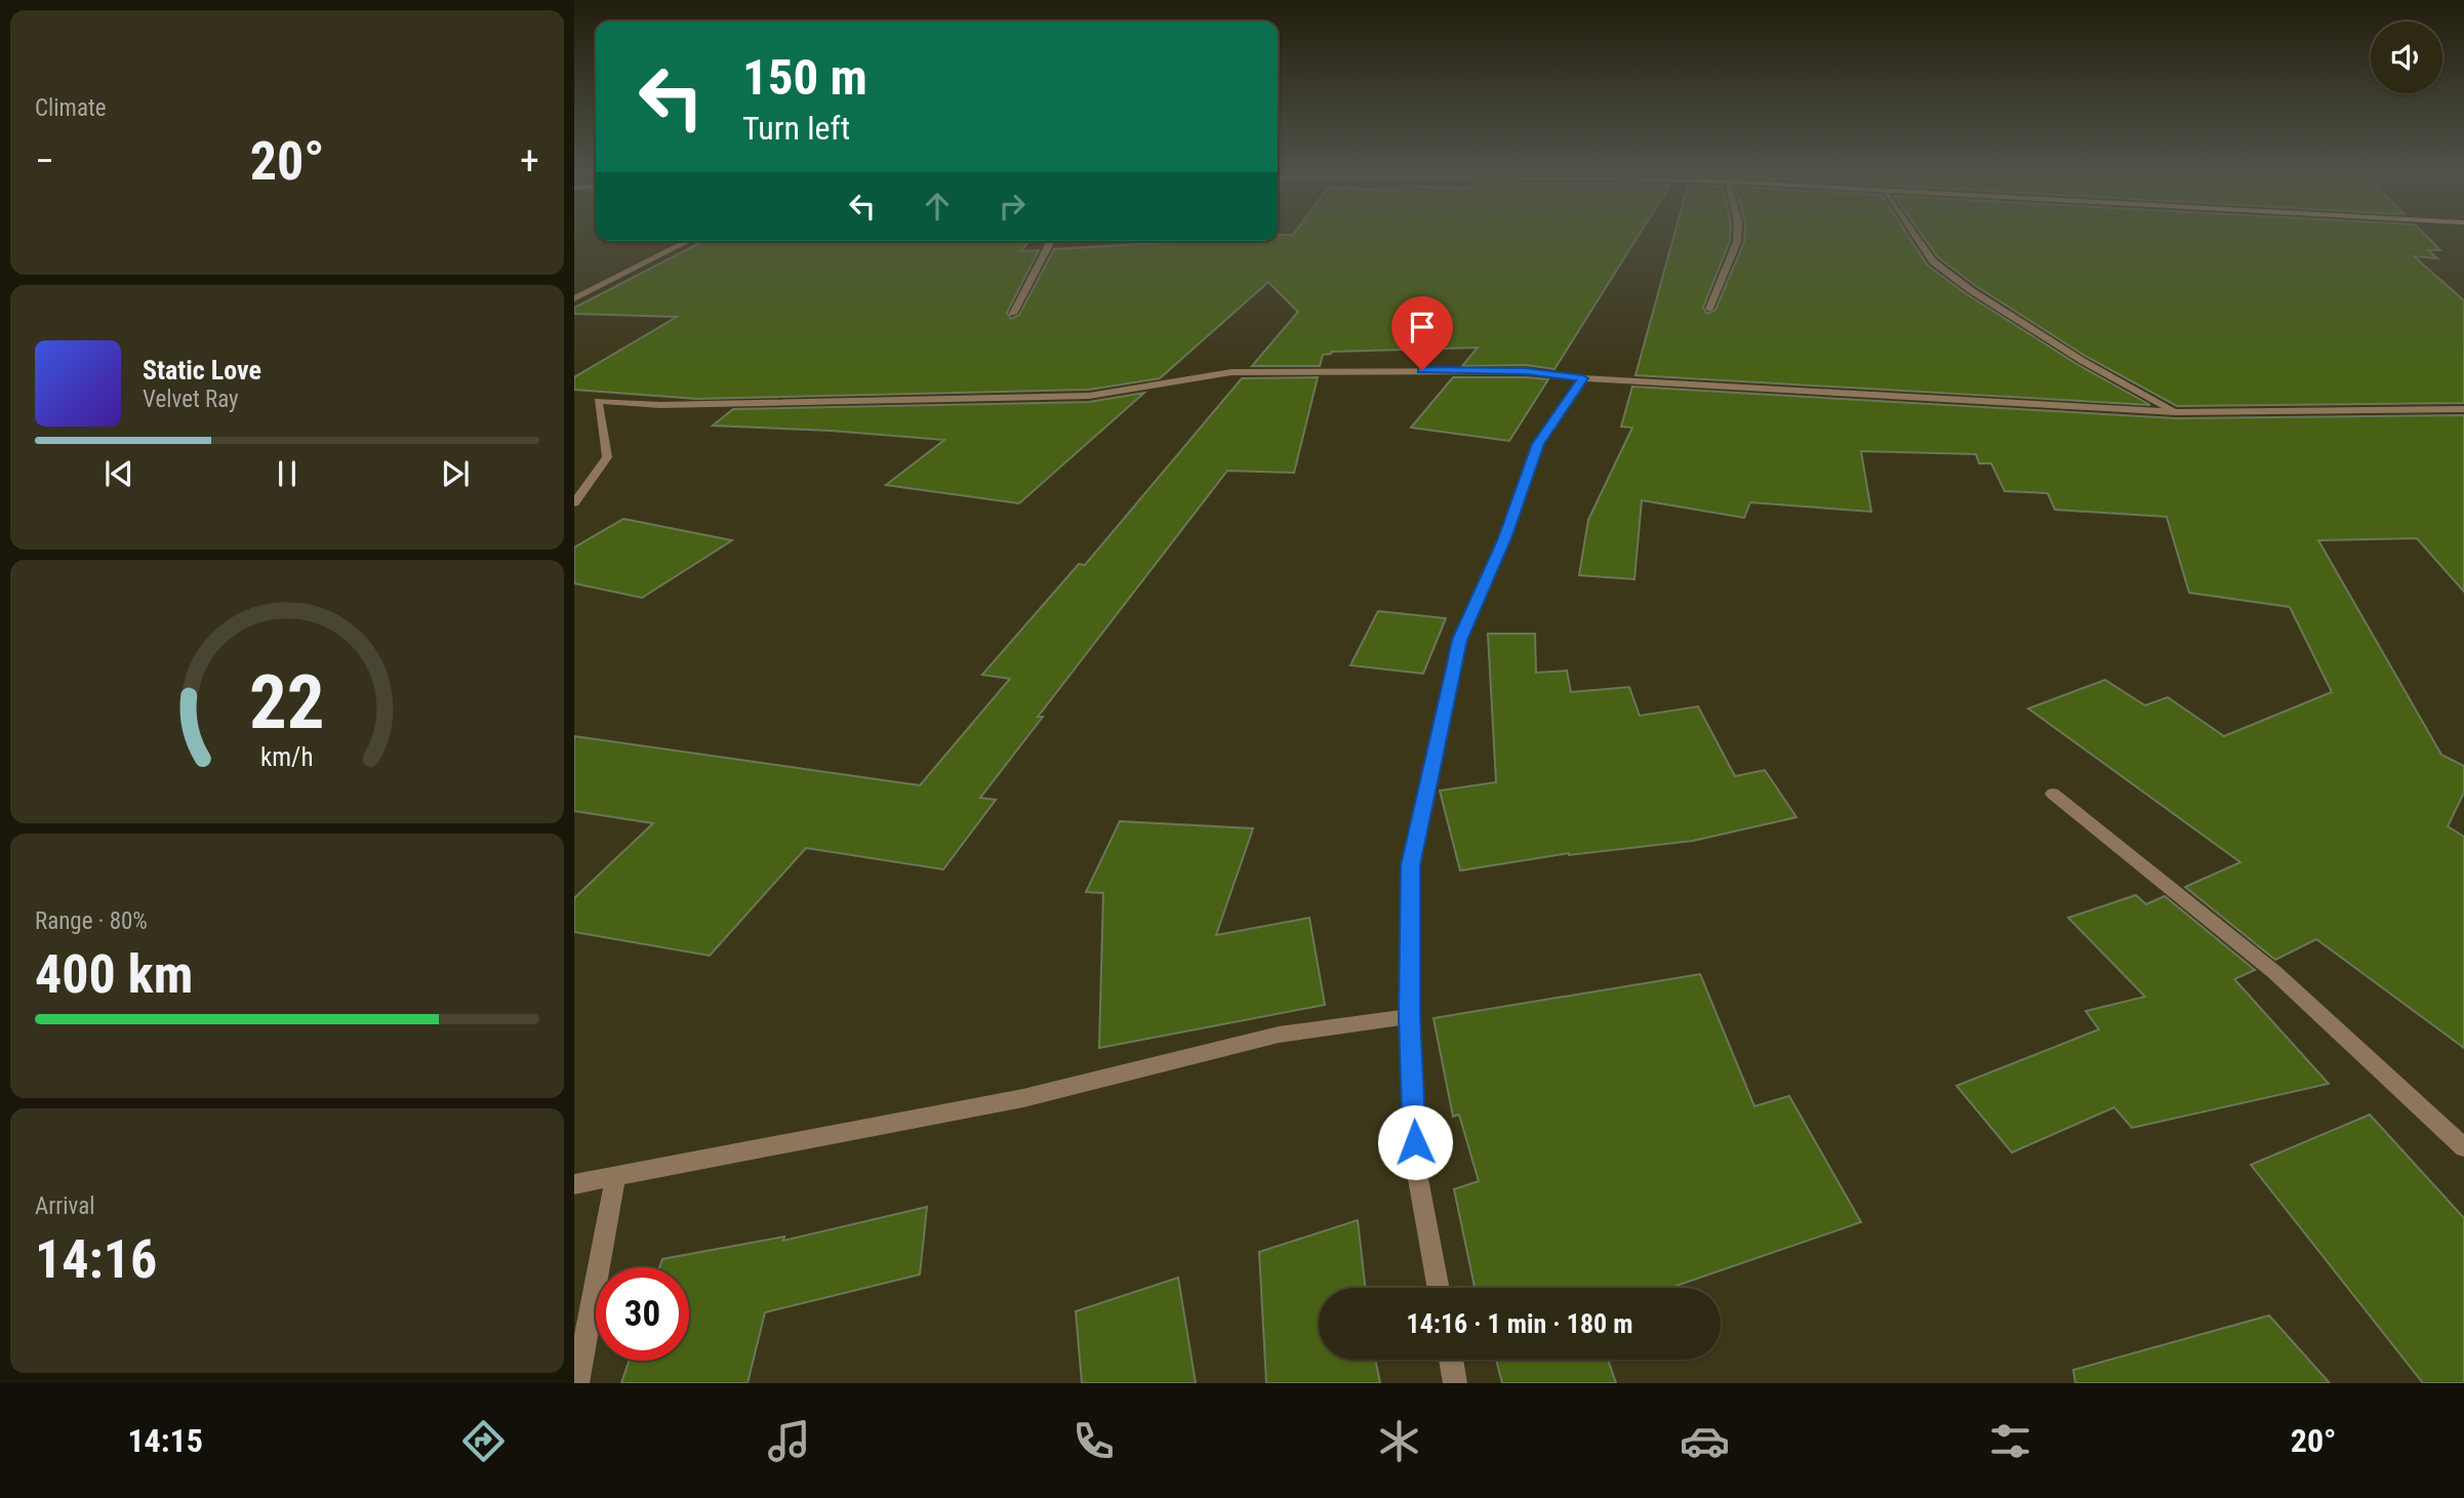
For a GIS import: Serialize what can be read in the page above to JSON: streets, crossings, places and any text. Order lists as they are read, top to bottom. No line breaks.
{"page":{"tile":["Climate",["Range · 80%","400 km"],["Arrival","14:16"]],"turn":["150 m","Turn left"],"heat":["−","20°","+"],"song":["Static Love","Velvet Ray"],"limit":"30","trip":"14:16 · 1 min · 180 m","tabs":["14:15","20°"],"gauge":["22","km/h"]}}
